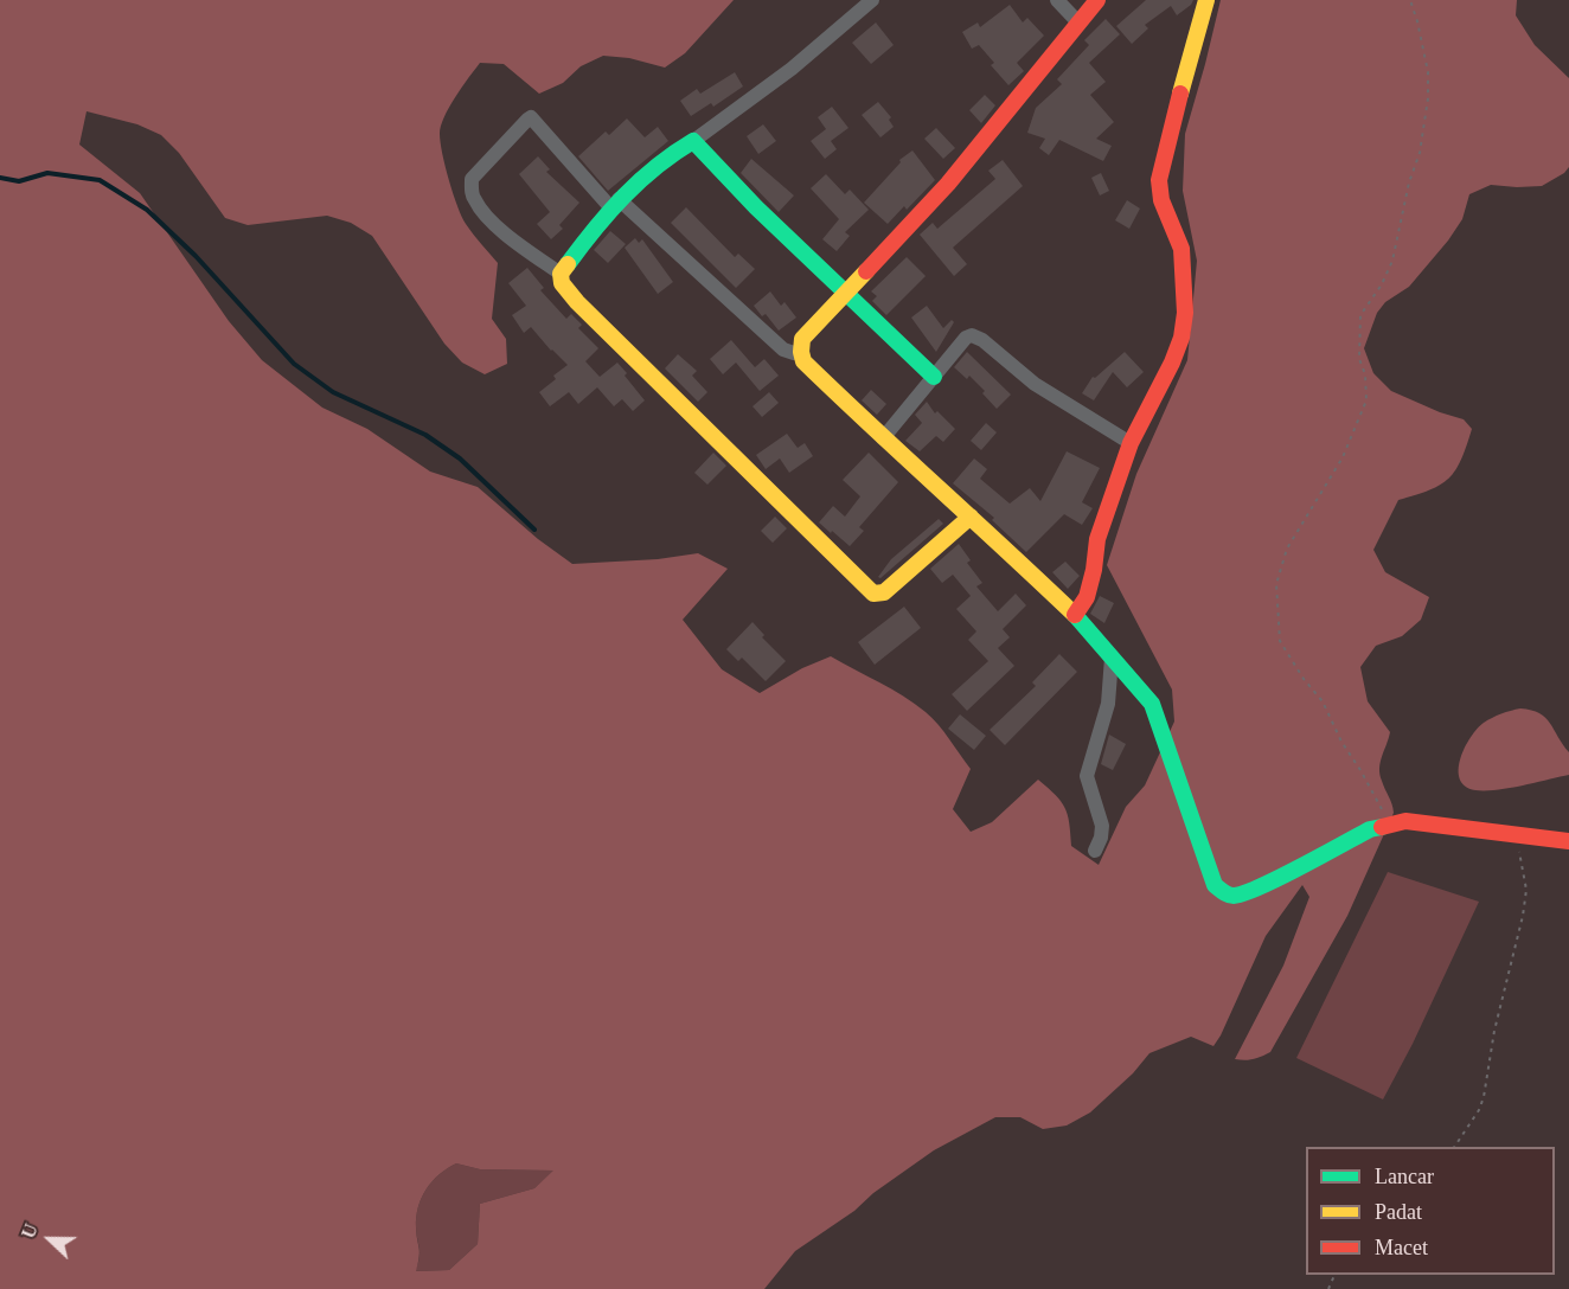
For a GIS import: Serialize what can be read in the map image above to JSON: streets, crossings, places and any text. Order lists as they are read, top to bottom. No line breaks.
{"legend":["Lancar","Padat","Macet"],"north":"left"}
